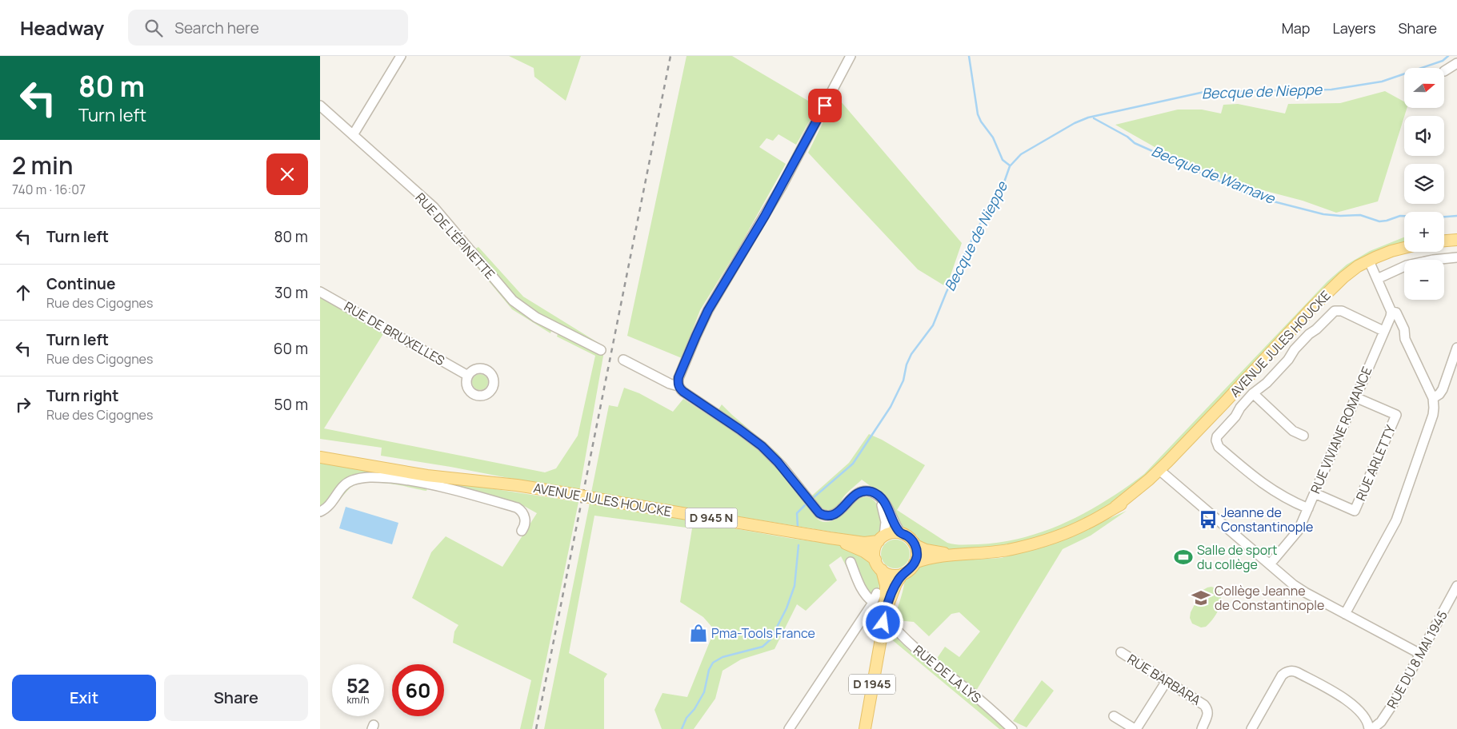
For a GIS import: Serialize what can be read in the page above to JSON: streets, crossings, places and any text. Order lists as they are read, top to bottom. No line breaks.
{"streets":{"main road":["AVENUE JULES HOUCKE","D 945 N","D 1945"],"street":["RUE DE L'ÉPINETTE","RUE DE BRUXELLES","RUE VIVIANE ROMANCE","RUE ARLETTY","RUE DU 8 MAI 1945","RUE DE LA LYS","RUE BARBARA"]},"crossings":[["AVENUE JULES HOUCKE","D 1945"],["RUE VIVIANE ROMANCE","RUE ARLETTY"],["RUE DE LA LYS","D 1945"]],"water":["Becque de Nieppe","Becque de Warnave"],"places":{"bus stop":["Jeanne de Constantinople"],"sports":["Salle de sport du collège"],"school or university":["Collège Jeanne de Constantinople"],"shop":["Pma-Tools France"]},"north":"right","page":{"header":"Headway","search":"Search here","nav":["Map","Layers","Share"],"turn":["80 m","Turn left"],"map_buttons":["+","−"],"heading":["2 min","740 m · 16:07"],"list":[{"name":"Turn left","value":"80 m"},{"name":"Continue","note":"Rue des Cigognes","value":"30 m"},{"name":"Turn left","note":"Rue des Cigognes","value":"60 m"},{"name":"Turn right","note":"Rue des Cigognes","value":"50 m"}],"speed":"52 km/h","limit":"60","buttons":["Exit","Share"]}}
